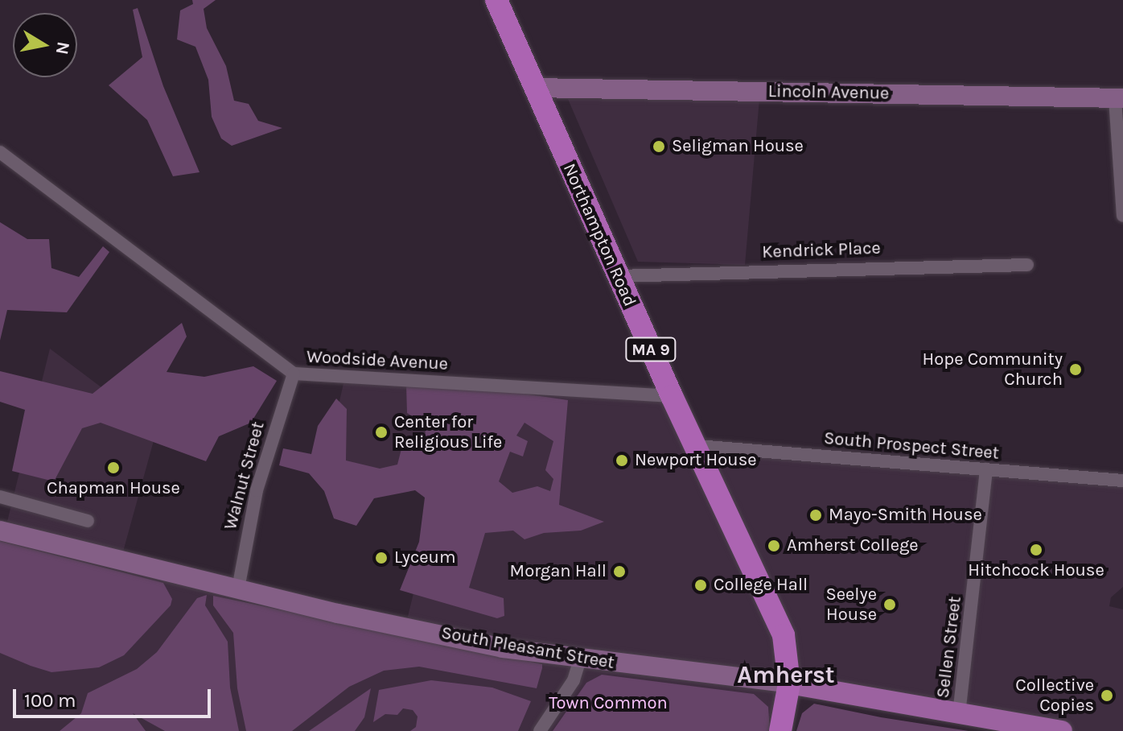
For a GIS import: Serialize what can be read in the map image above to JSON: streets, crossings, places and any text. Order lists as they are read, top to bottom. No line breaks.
{"streets":{"highway":["Northampton Road","MA 9"],"main road":["Lincoln Avenue","South Pleasant Street"],"street":["Kendrick Place","Woodside Avenue","South Prospect Street","Walnut Street","Sellen Street"]},"crossings":[["Lincoln Avenue","Northampton Road"],["Northampton Road","Kendrick Place"],["Northampton Road","MA 9"],["Northampton Road","Woodside Avenue"],["Northampton Road","South Prospect Street"],["Northampton Road","South Pleasant Street"],["MA 9","South Pleasant Street"],["Woodside Avenue","Walnut Street"],["South Prospect Street","Sellen Street"],["Walnut Street","South Pleasant Street"],["Sellen Street","South Pleasant Street"]],"districts":["Amherst"],"parks":["Town Common"],"places":["Seligman House","Hope Community Church","Center for Religious Life","Newport House","Chapman House","Mayo-Smith House","Amherst College","Hitchcock House","Lyceum","Morgan Hall","College Hall","Seelye House","Collective Copies"],"scale_bar":"100 m","north":"right"}
